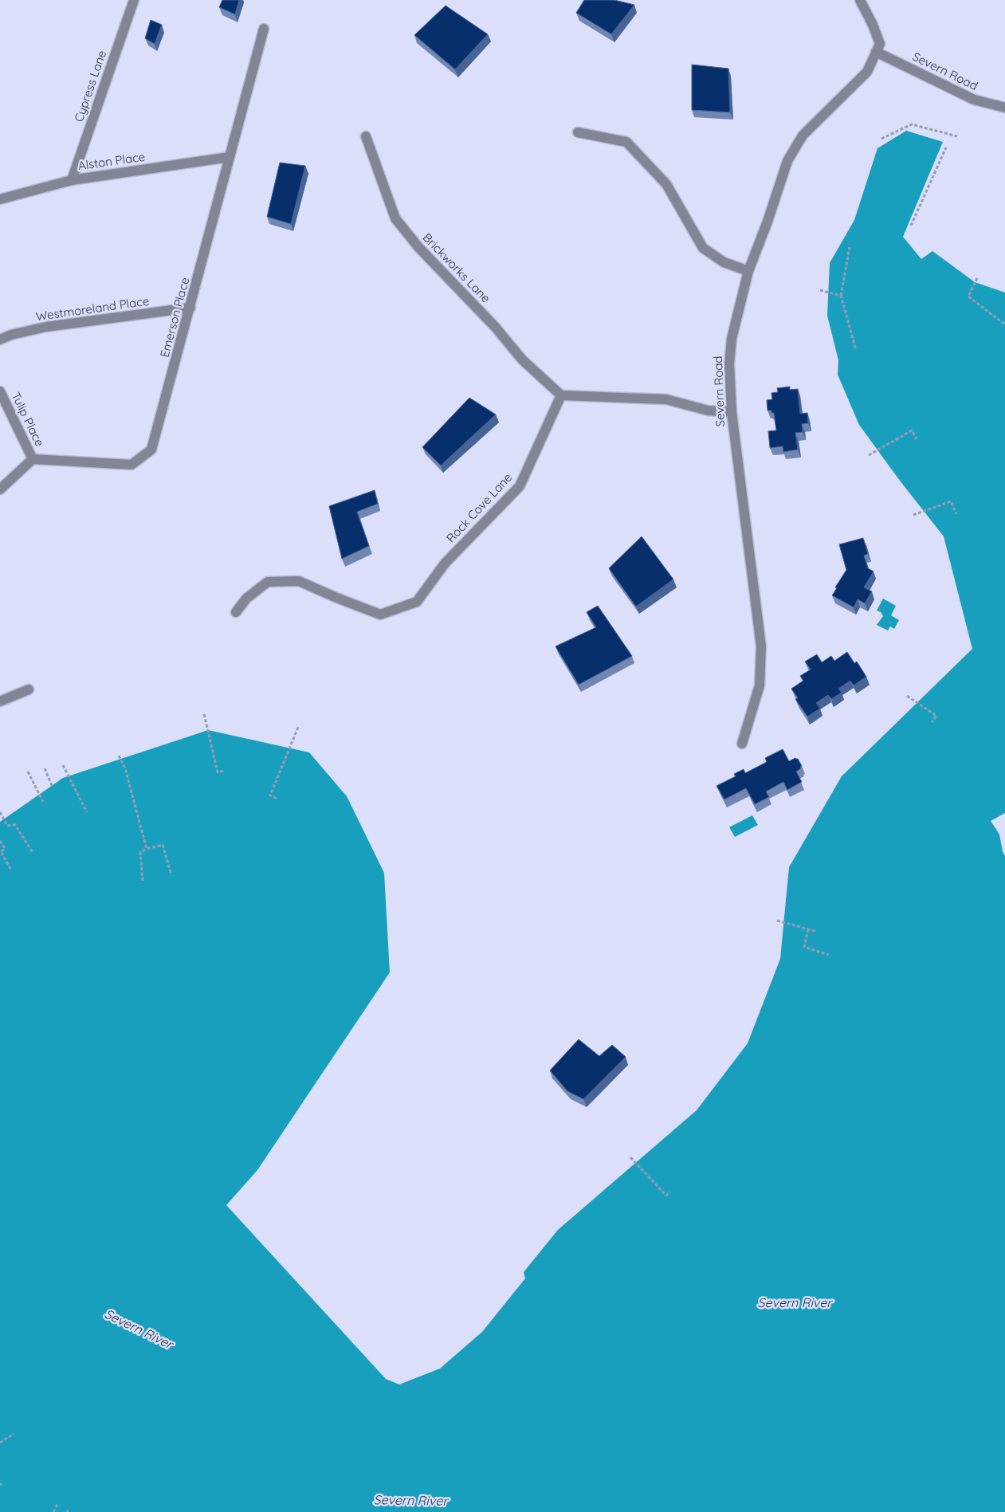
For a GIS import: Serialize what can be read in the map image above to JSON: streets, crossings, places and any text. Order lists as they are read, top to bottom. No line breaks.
{"streets":{"street":["Severn Road","Cypress Lane","Alston Place","Brickworks Lane","Westmoreland Place","Emerson Place","Tulip Place","Rock Cove Lane"]},"crossings":[["Cypress Lane","Alston Place"],["Alston Place","Emerson Place"],["Brickworks Lane","Rock Cove Lane"],["Westmoreland Place","Emerson Place"],["Emerson Place","Tulip Place"]],"water":["Severn River"]}
